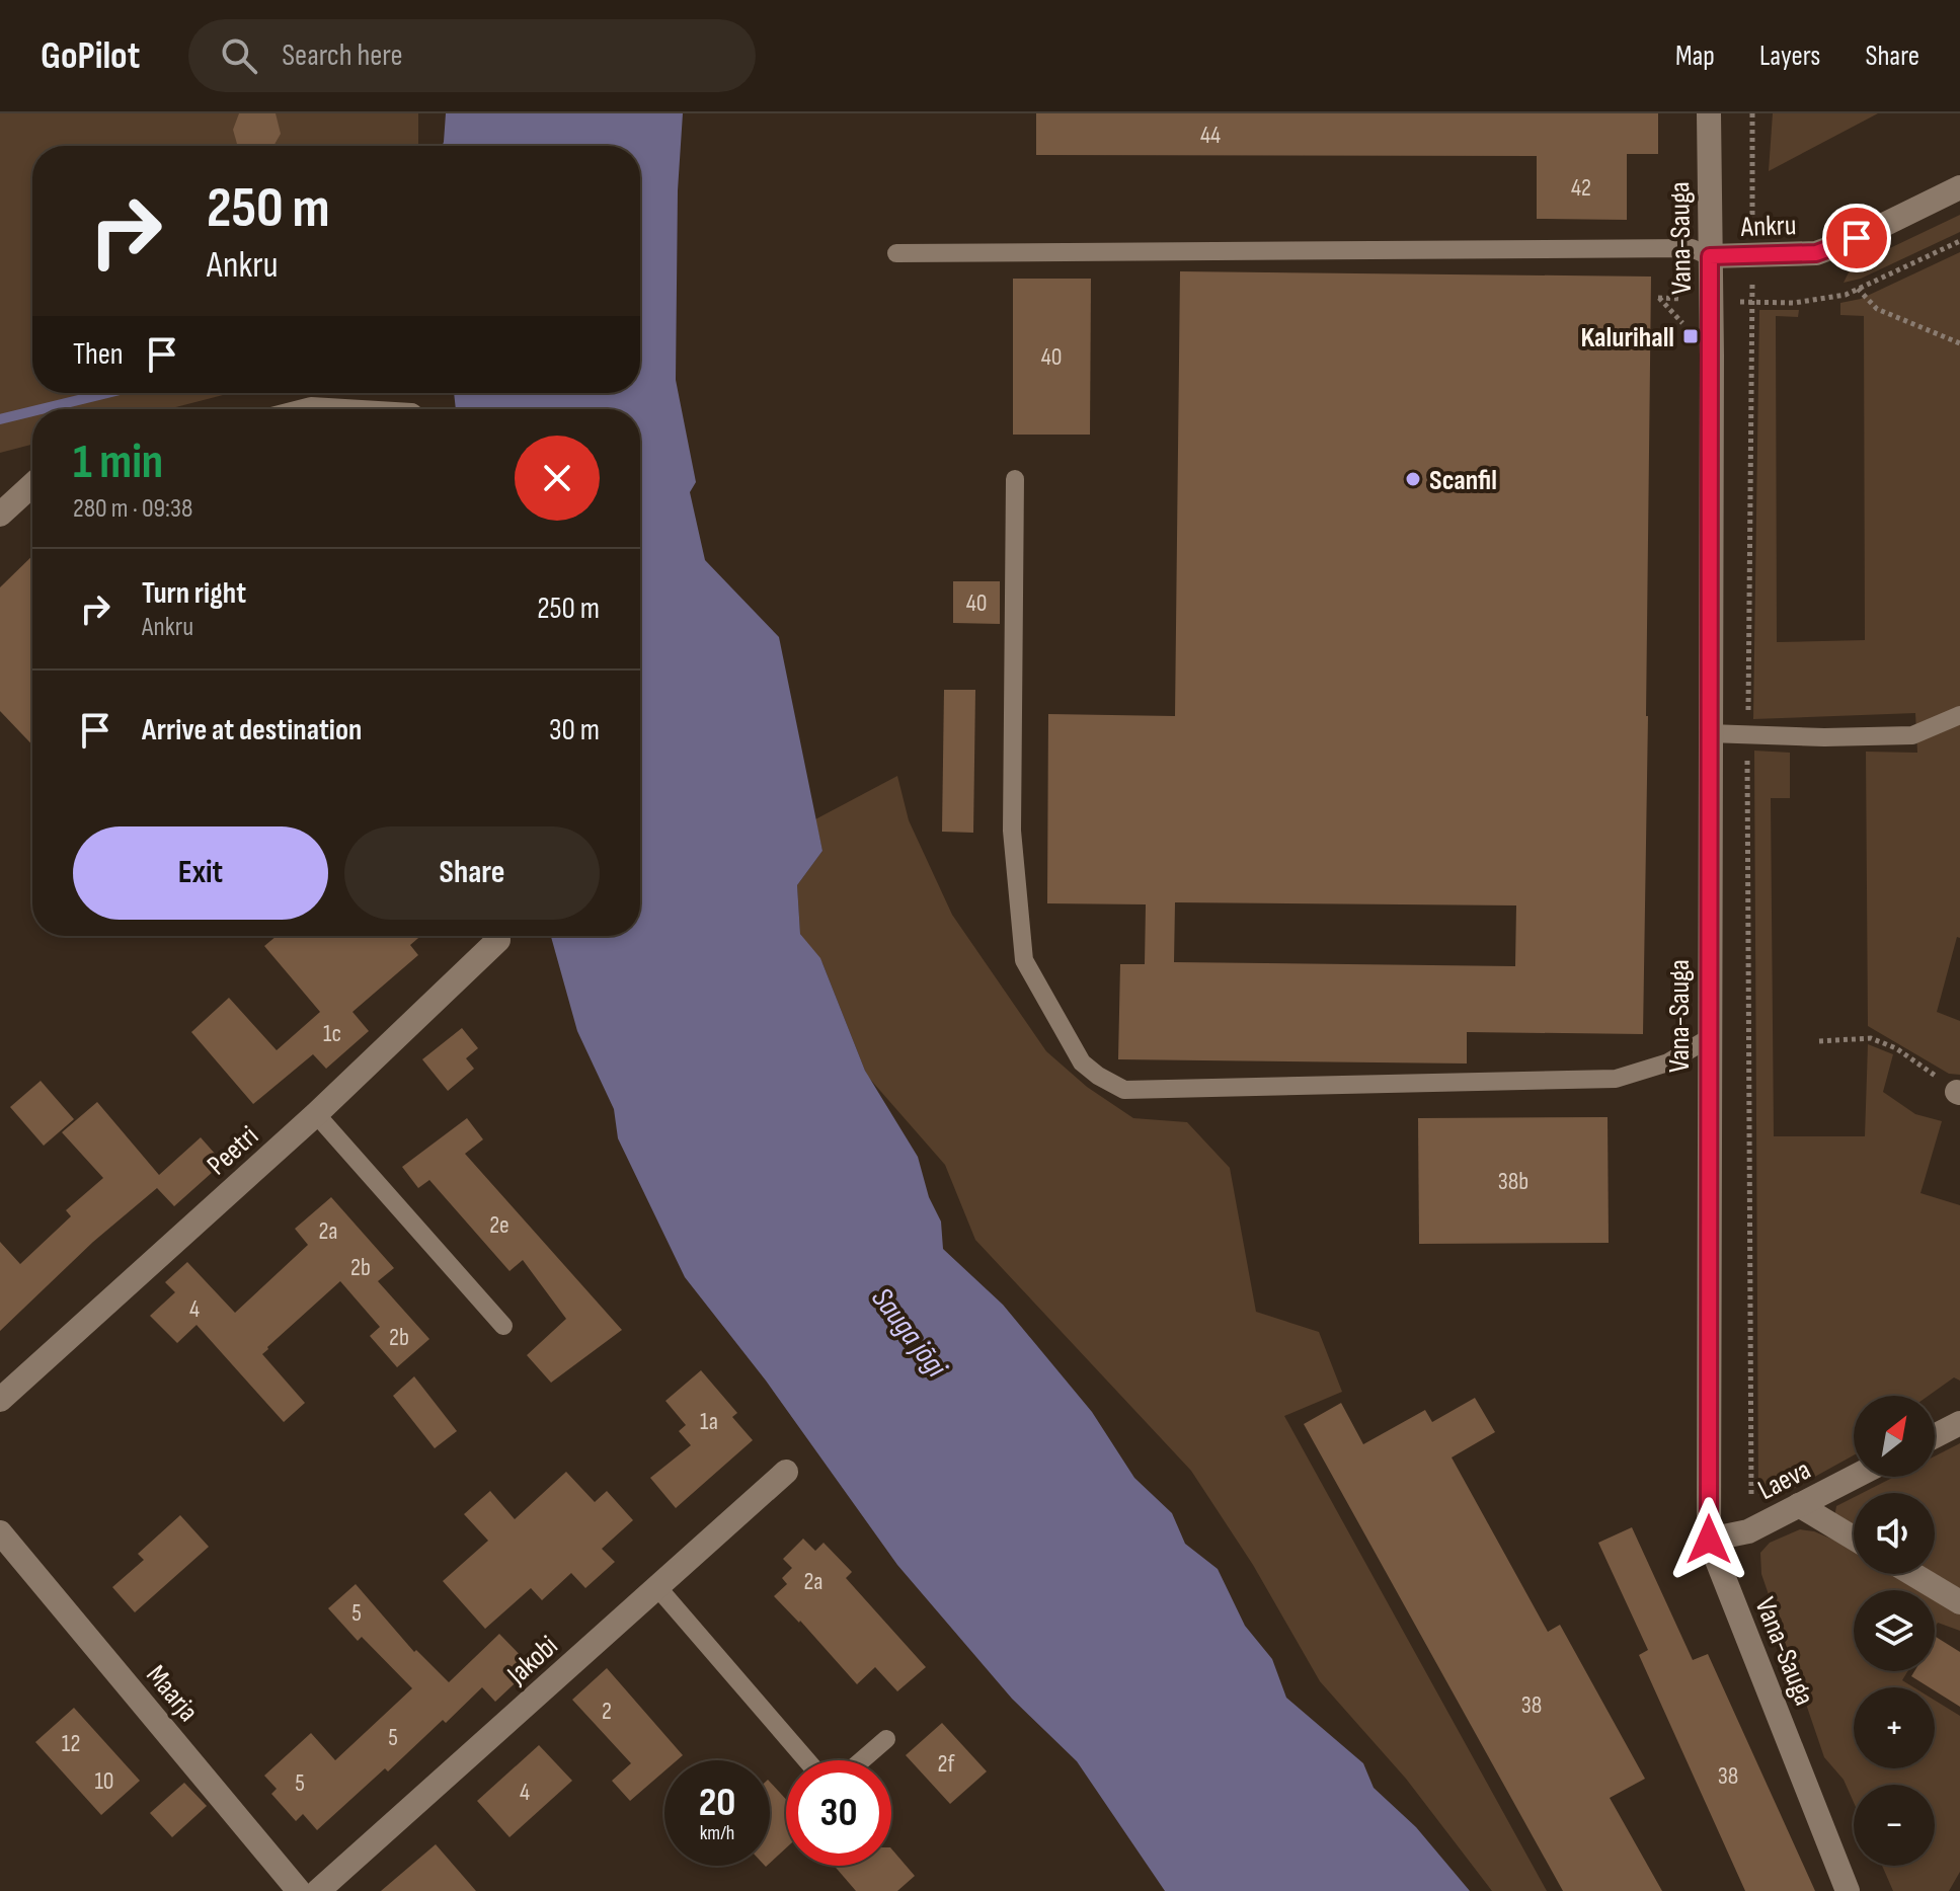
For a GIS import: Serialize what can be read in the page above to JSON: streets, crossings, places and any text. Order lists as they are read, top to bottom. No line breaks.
{"streets":{"street":["Ankru","Vana-Sauga","Peetri","Laeva","Jakobi","Maarja"]},"crossings":[["Ankru","Vana-Sauga"],["Vana-Sauga","Laeva"]],"water":["Sauga jõgi"],"places":{"transit":["Kalurihall"],"other":["Scanfil"]},"house_numbers":["44","42","40","40","1c","38b","2e","2a","2b","4","2b","1a","2a","5","38","2","5","12","2f","38","10","5","4"],"north":"top right","page":{"header":"GoPilot","search":"Search here","nav":["Map","Layers","Share"],"turn":["250 m","Ankru"],"then":"Then","heading":["1 min","280 m · 09:38"],"list":[{"name":"Turn right","note":"Ankru","value":"250 m"},{"name":"Arrive at destination","value":"30 m"}],"buttons":["Exit","Share"],"map_buttons":["+","−"],"speed":"20 km/h","limit":"30"}}
